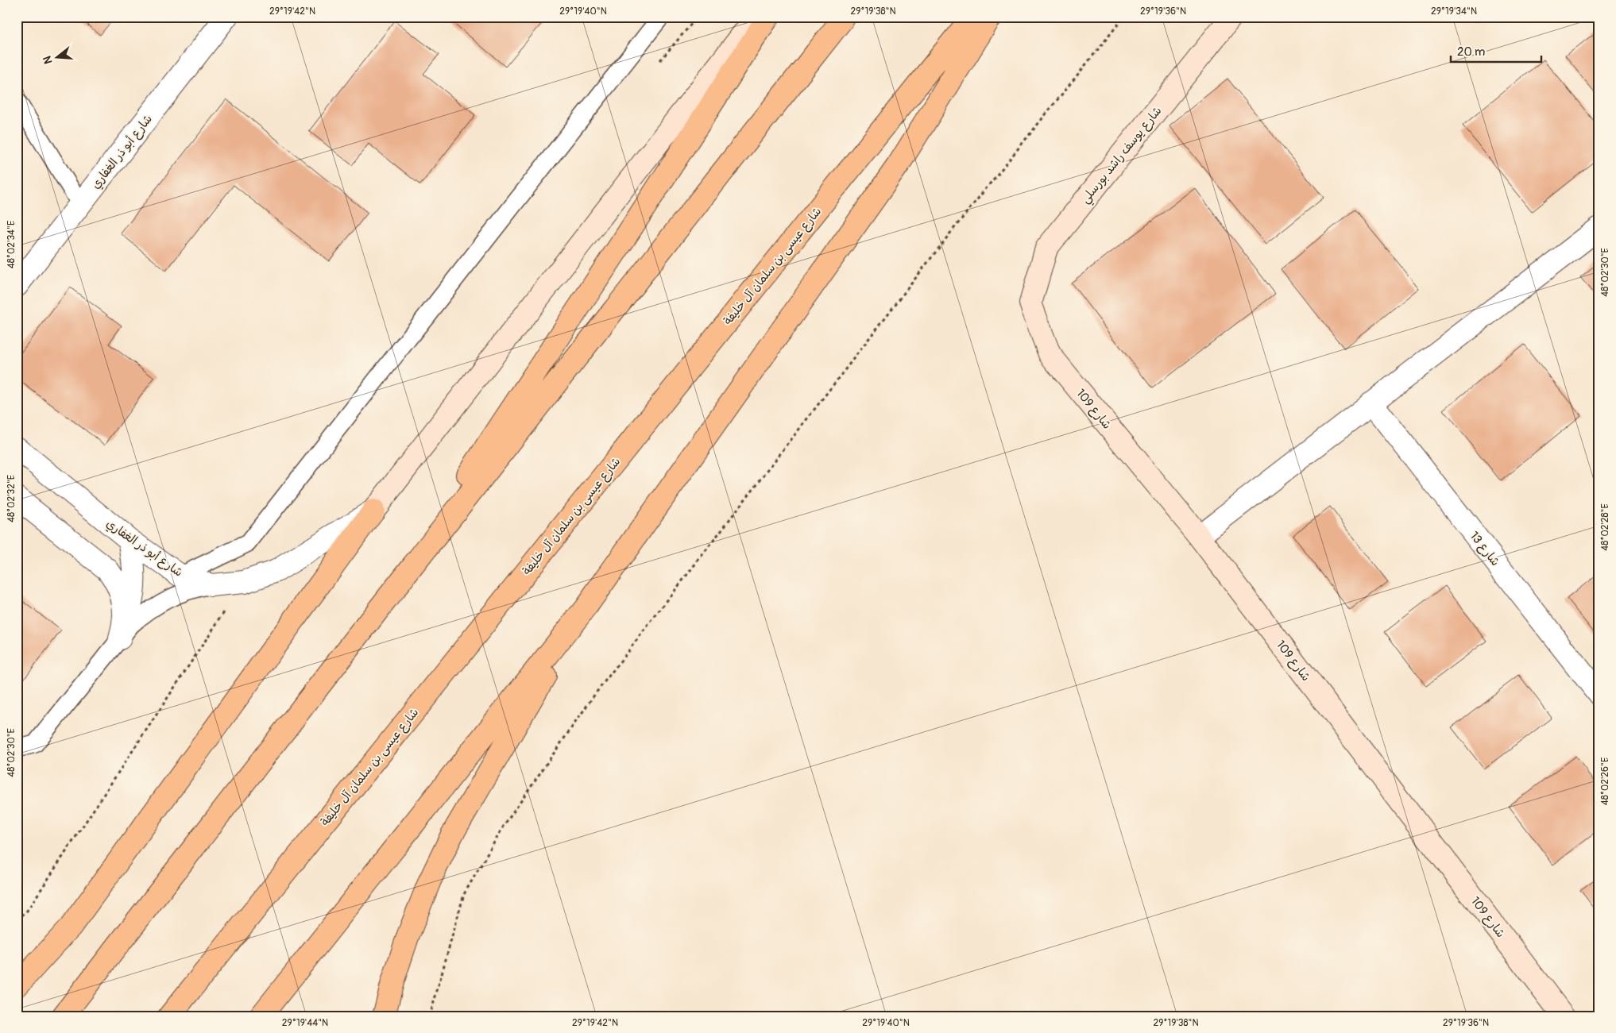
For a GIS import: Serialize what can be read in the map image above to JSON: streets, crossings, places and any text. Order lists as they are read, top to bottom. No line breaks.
{"streets":{"highway":["شارع عيسى بن سلمان آل خليفة"],"street":["شارع أبو ذر الغفاري","شارع يوسف راشد بورسلي","شارع 109","شارع 13"]},"crossings":[["شارع يوسف راشد بورسلي","شارع 109"]],"scale_bar":"20 m","north":"left","coordinates":["29°19'42\"N","29°19'40\"N","29°19'38\"N","29°19'36\"N","29°19'34\"N","48°02'34\"E","48°02'30\"E","48°02'32\"E","48°02'28\"E","48°02'26\"E","29°19'44\"N"]}
